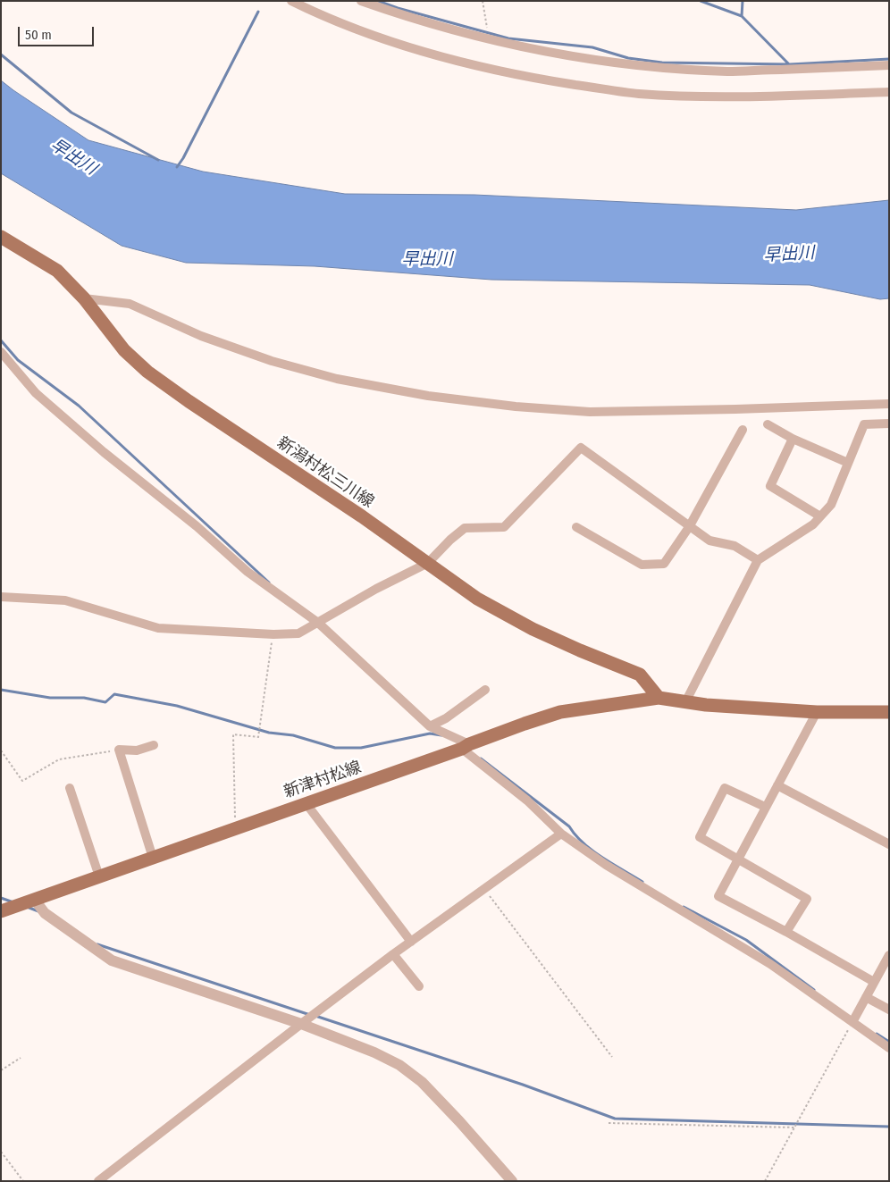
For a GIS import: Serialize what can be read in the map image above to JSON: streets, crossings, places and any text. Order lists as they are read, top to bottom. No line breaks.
{"streets":{"main road":["新潟村松三川線","新津村松線"]},"crossings":[["新潟村松三川線","新津村松線"]],"water":["早出川"],"scale_bar":"50 m"}
